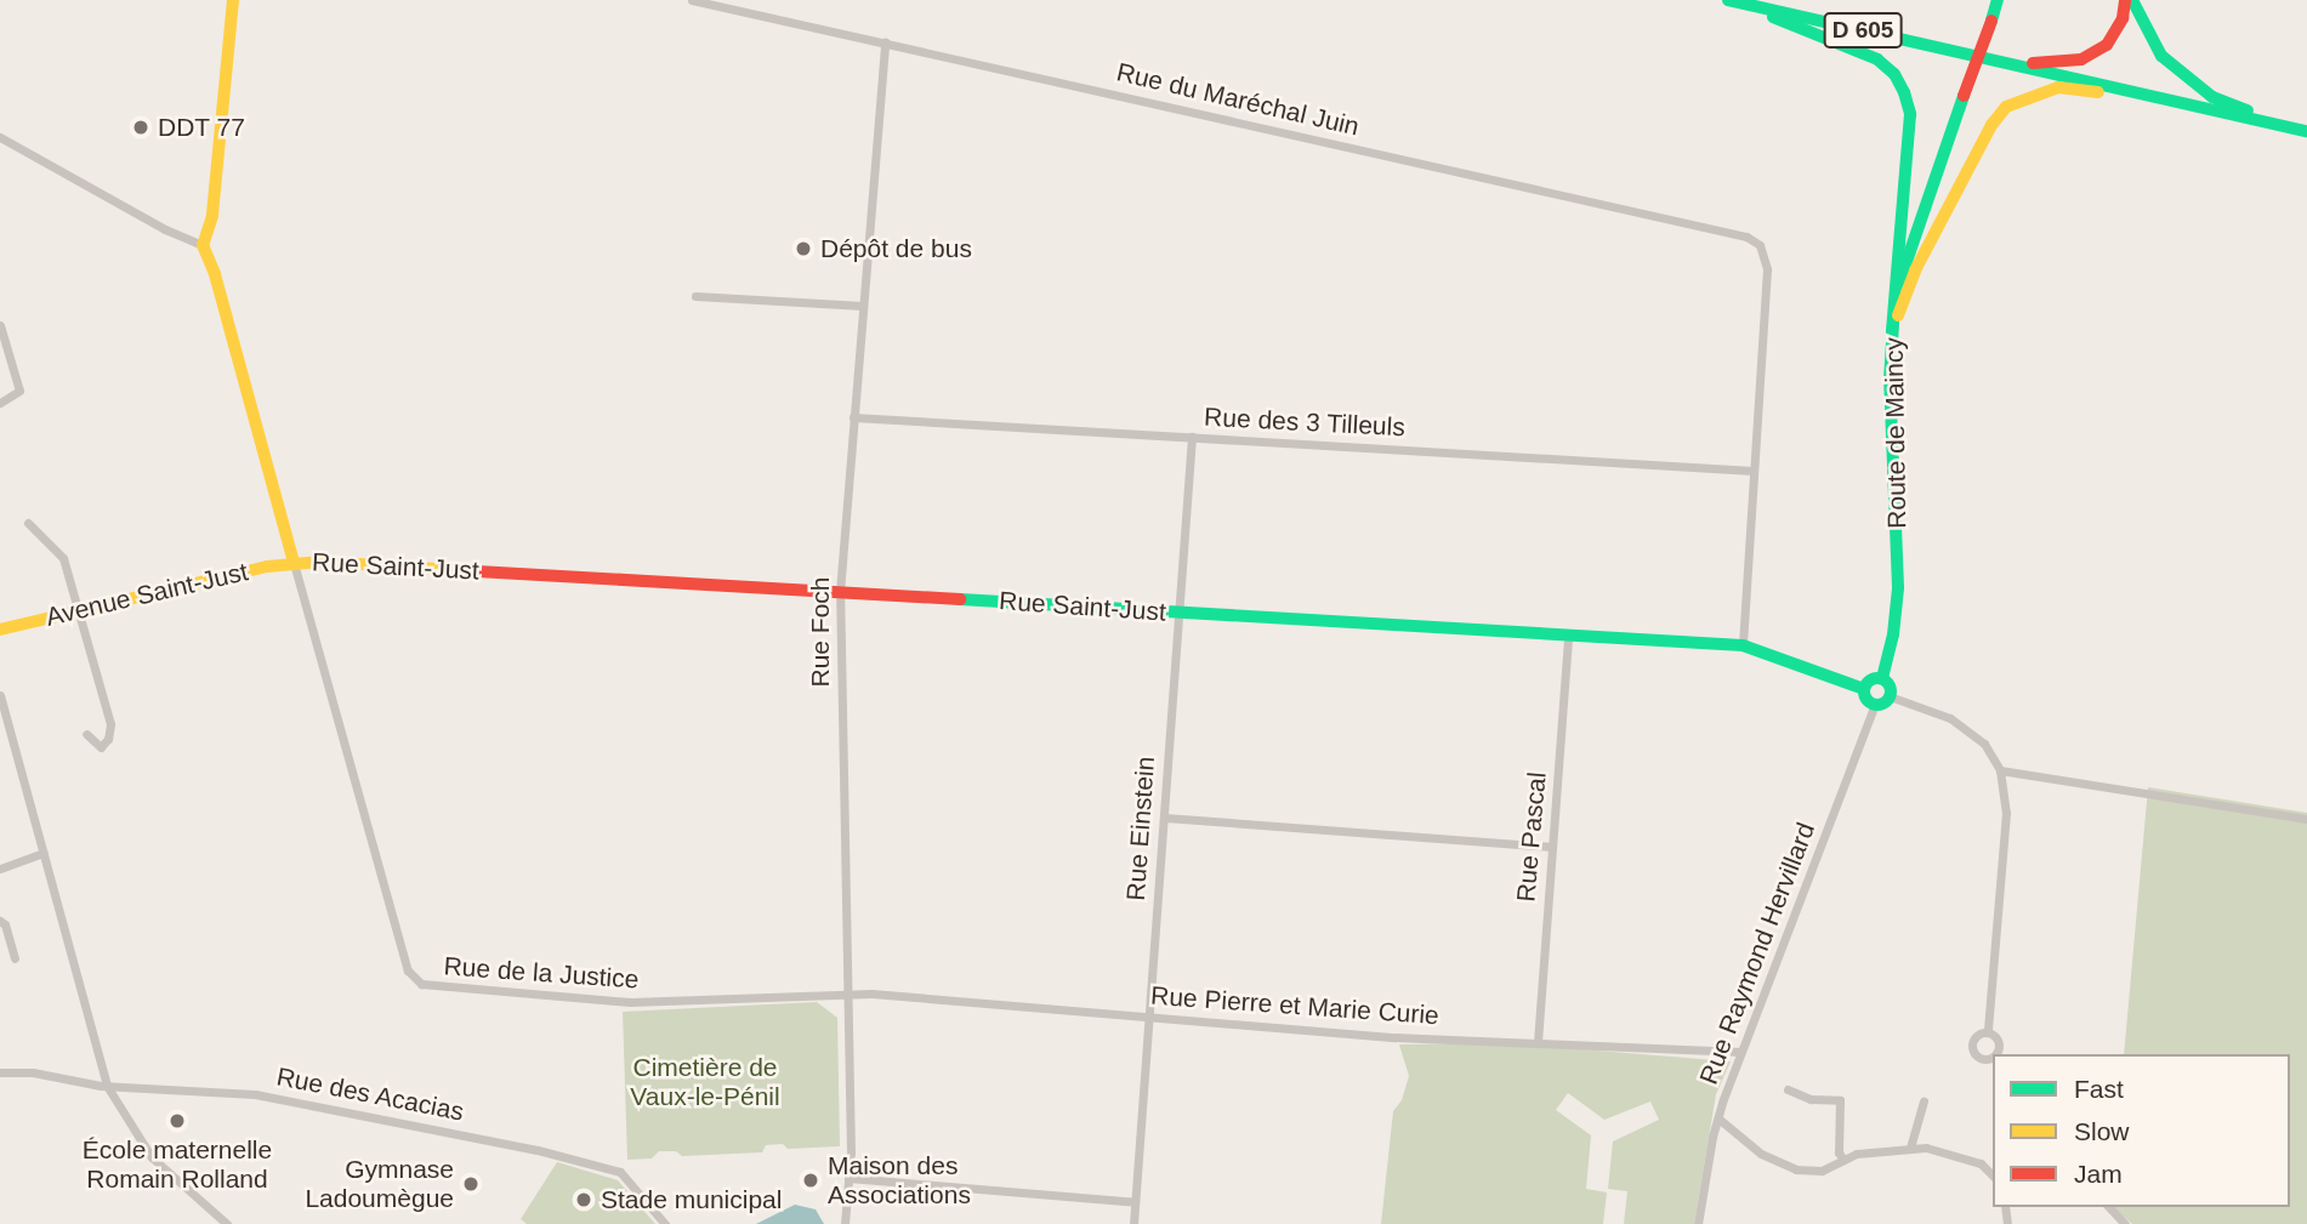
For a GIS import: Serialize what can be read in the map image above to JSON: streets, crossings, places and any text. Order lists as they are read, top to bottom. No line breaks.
{"streets":{"street":["D 605","Rue du Maréchal Juin","Rue des 3 Tilleuls","Route de Maincy","Rue Saint-Just","Avenue Saint-Just","Rue Foch","Rue Einstein","Rue Pascal","Rue Raymond Hervillard","Rue de la Justice","Rue Pierre et Marie Curie","Rue des Acacias"]},"crossings":[["Rue du Maréchal Juin","Rue des 3 Tilleuls"],["Rue du Maréchal Juin","Rue Foch"],["Rue des 3 Tilleuls","Rue Foch"],["Rue des 3 Tilleuls","Rue Einstein"],["Route de Maincy","Rue Saint-Just"],["Route de Maincy","Rue Raymond Hervillard"],["Rue Saint-Just","Avenue Saint-Just"],["Rue Saint-Just","Rue Foch"],["Rue Saint-Just","Rue Einstein"],["Rue Saint-Just","Rue Pascal"],["Rue Saint-Just","Rue Raymond Hervillard"],["Rue Saint-Just","Rue de la Justice"],["Avenue Saint-Just","Rue de la Justice"],["Rue Foch","Rue de la Justice"],["Rue Foch","Rue Pierre et Marie Curie"],["Rue Einstein","Rue Pierre et Marie Curie"],["Rue Pascal","Rue Pierre et Marie Curie"],["Rue Raymond Hervillard","Rue Pierre et Marie Curie"],["Rue de la Justice","Rue Pierre et Marie Curie"]],"parks":["Cimetière de Vaux-le-Pénil"],"places":["DDT 77","Dépôt de bus","École maternelle Romain Rolland","Maison des Associations","Gymnase Ladoumègue","Stade municipal"],"legend":["Fast","Slow","Jam"]}
